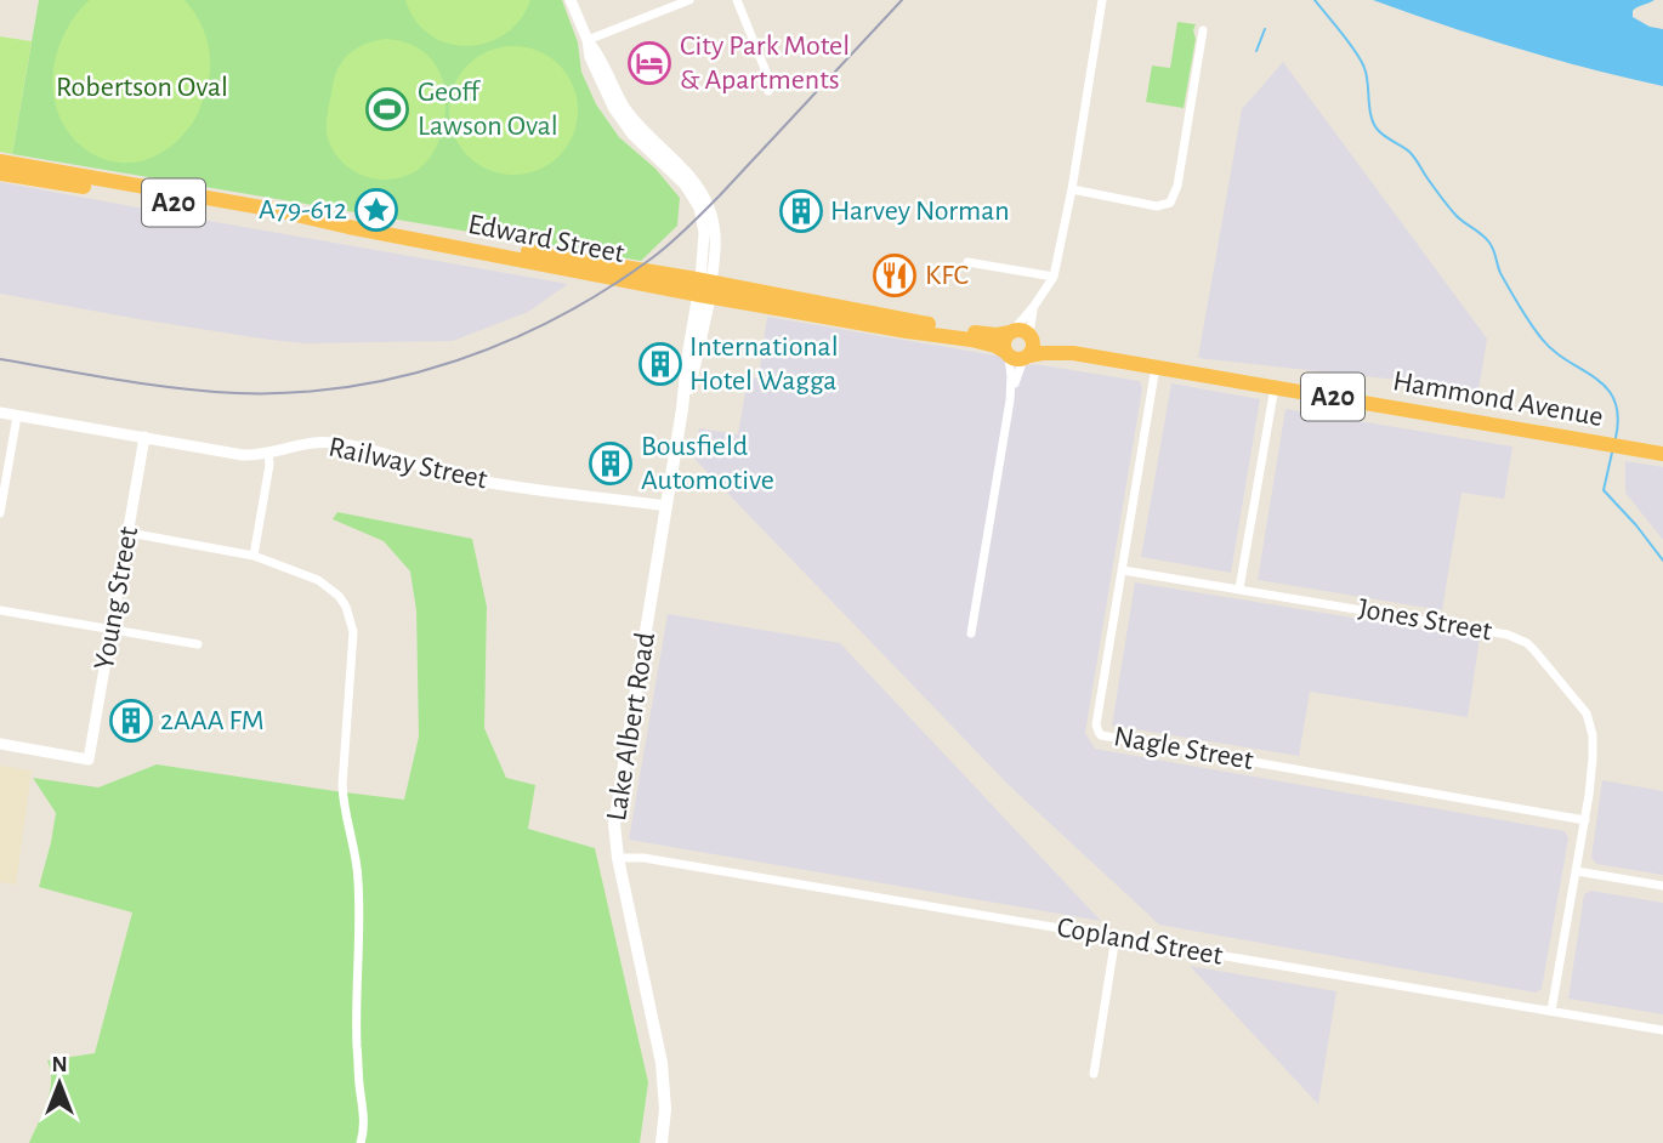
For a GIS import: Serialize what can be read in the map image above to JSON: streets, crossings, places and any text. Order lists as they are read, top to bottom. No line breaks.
{"streets":{"highway":["A20","Edward Street","Hammond Avenue"],"main road":["Lake Albert Road"],"street":["Railway Street","Young Street","Jones Street","Nagle Street","Copland Street"]},"crossings":[["A20","Edward Street"],["A20","Hammond Avenue"],["A20","Lake Albert Road"],["Edward Street","Hammond Avenue"],["Edward Street","Lake Albert Road"],["Hammond Avenue","Lake Albert Road"],["Hammond Avenue","Nagle Street"],["Railway Street","Young Street"],["Railway Street","Lake Albert Road"],["Jones Street","Nagle Street"],["Jones Street","Copland Street"],["Lake Albert Road","Copland Street"]],"parks":["Robertson Oval"],"places":{"hotel":["City Park Motel & Apartments"],"sports":["Geoff Lawson Oval"],"place":["A79-612"],"building":["Harvey Norman","International Hotel Wagga","Bousfield Automotive","2AAA FM"],"restaurant":["KFC"]},"north":"top"}
